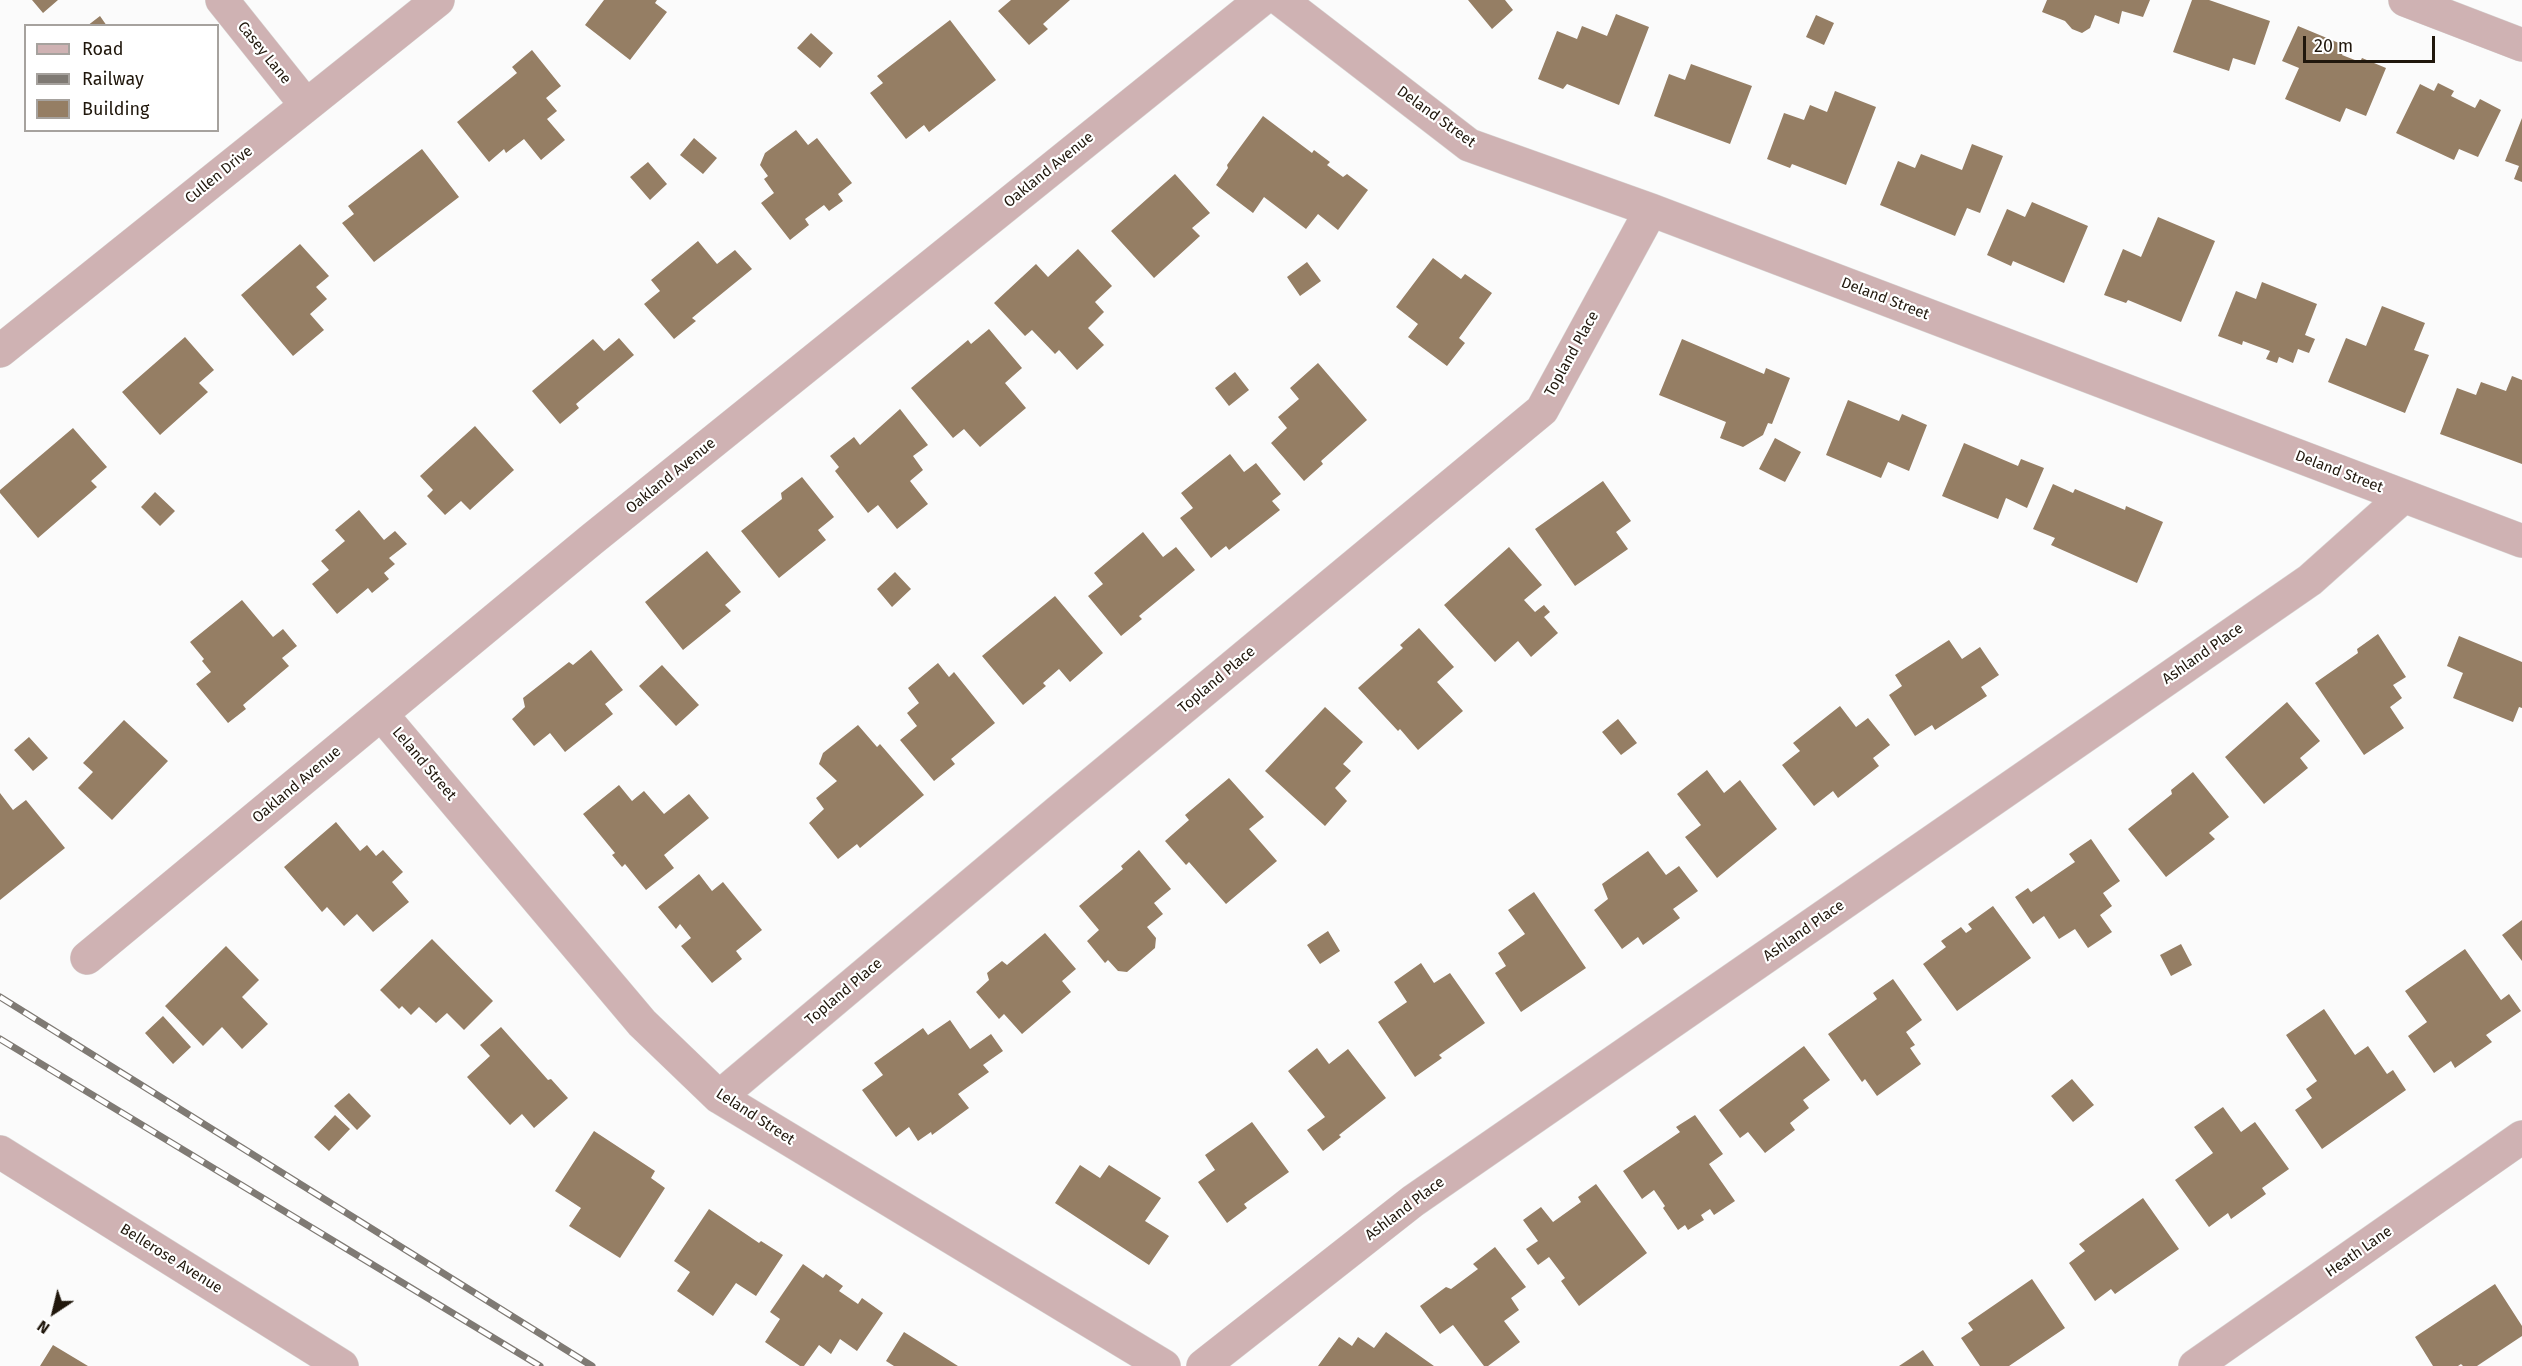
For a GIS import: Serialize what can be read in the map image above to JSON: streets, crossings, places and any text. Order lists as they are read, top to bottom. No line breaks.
{"streets":{"street":["Casey Lane","Deland Street","Oakland Avenue","Cullen Drive","Topland Place","Ashland Place","Leland Street","Heath Lane","Bellerose Avenue"]},"crossings":[["Casey Lane","Cullen Drive"],["Deland Street","Topland Place"],["Deland Street","Ashland Place"],["Oakland Avenue","Leland Street"],["Topland Place","Leland Street"]],"legend":["Road","Railway","Building"],"scale_bar":"20 m","north":"bottom left"}
